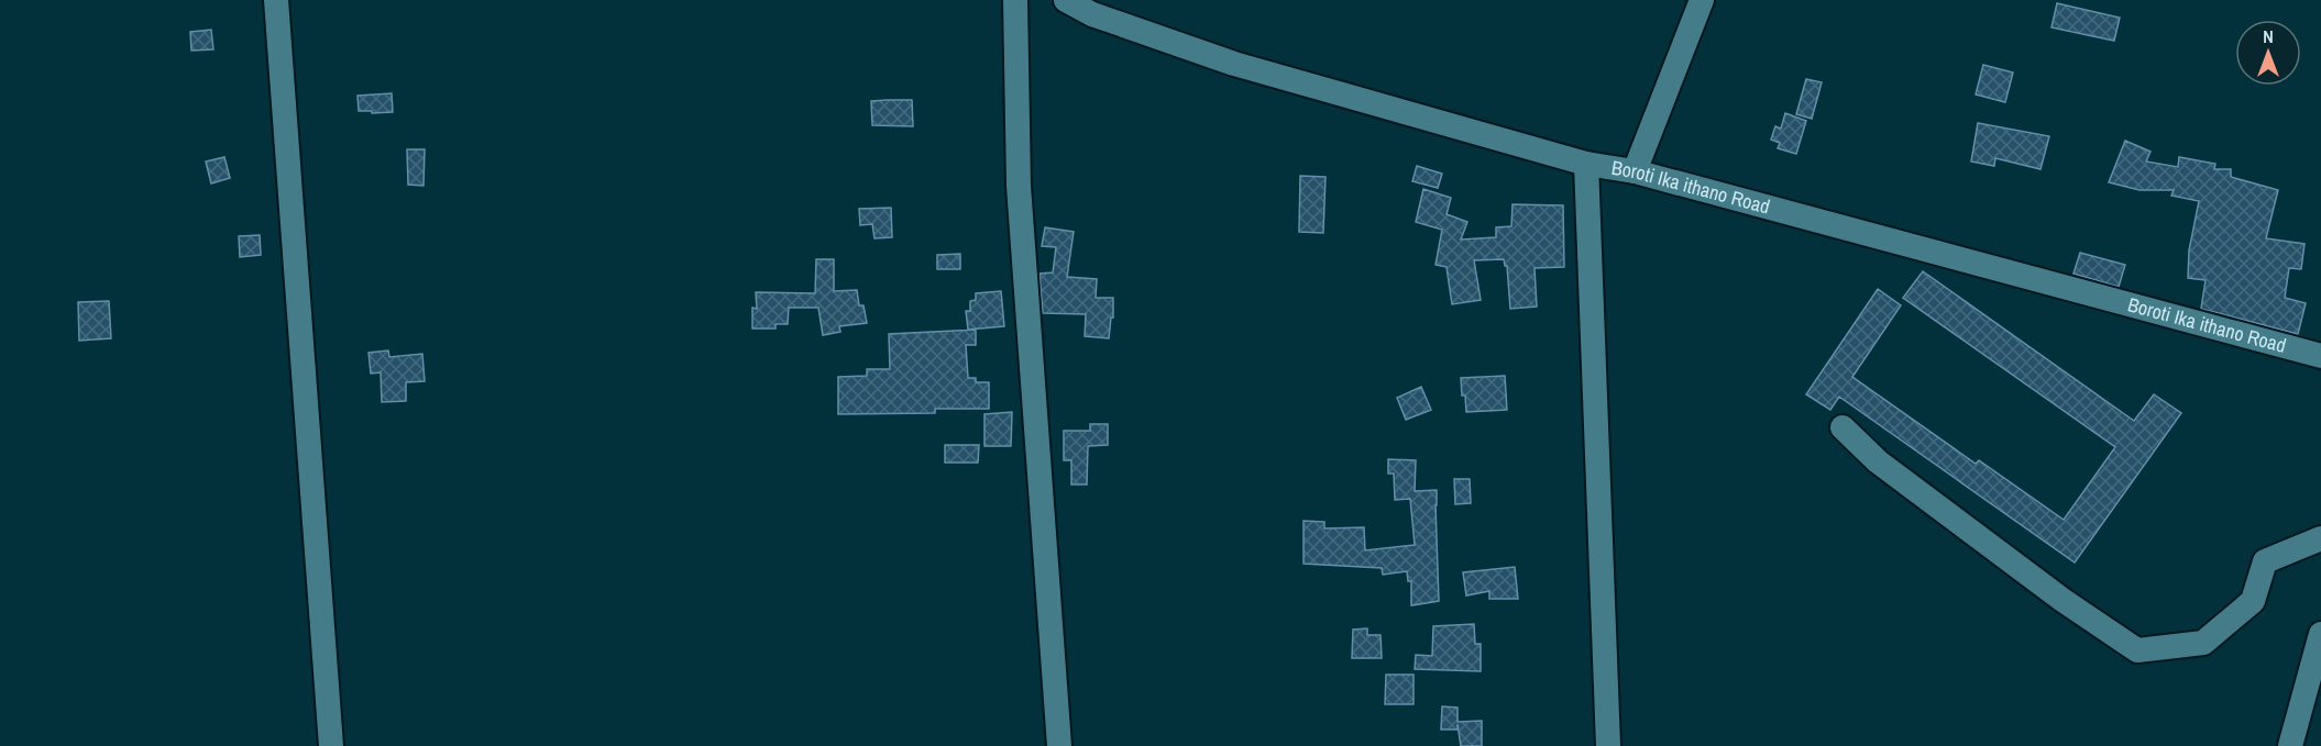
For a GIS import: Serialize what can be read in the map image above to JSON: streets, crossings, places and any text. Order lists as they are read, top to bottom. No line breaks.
{"streets":{"street":["Boroti Ika ithano Road"]},"north":"top"}
